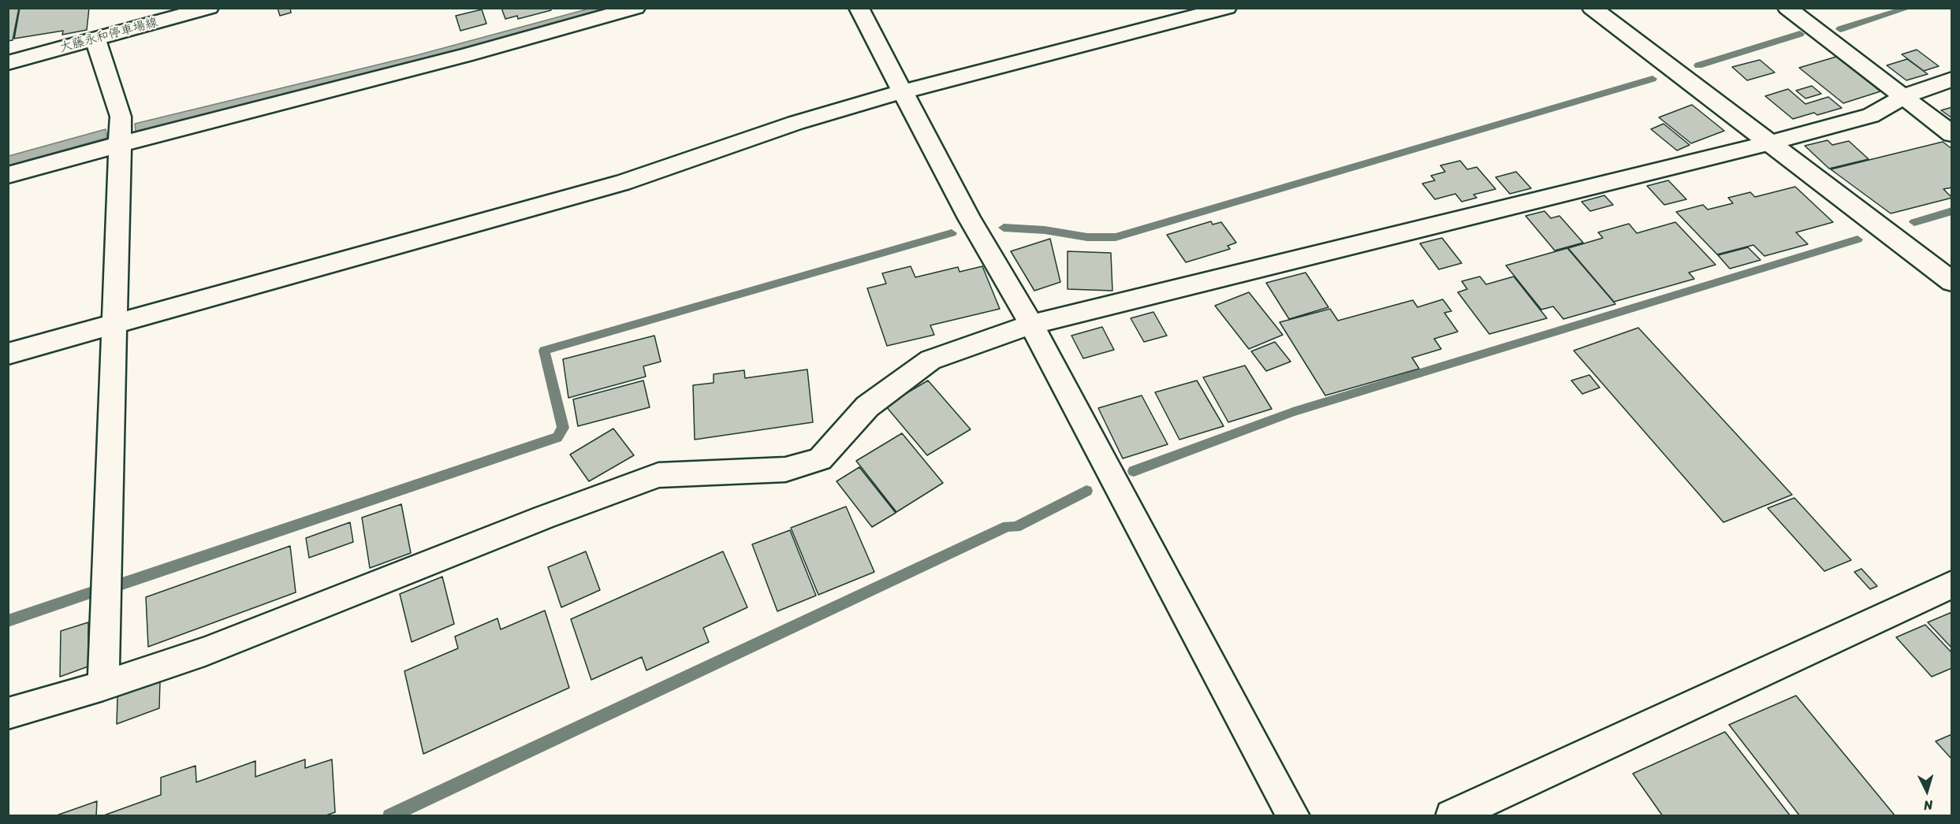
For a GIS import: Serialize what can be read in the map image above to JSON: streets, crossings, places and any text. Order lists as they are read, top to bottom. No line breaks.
{"streets":{"street":["大藤永和停車場線"]},"north":"bottom"}
